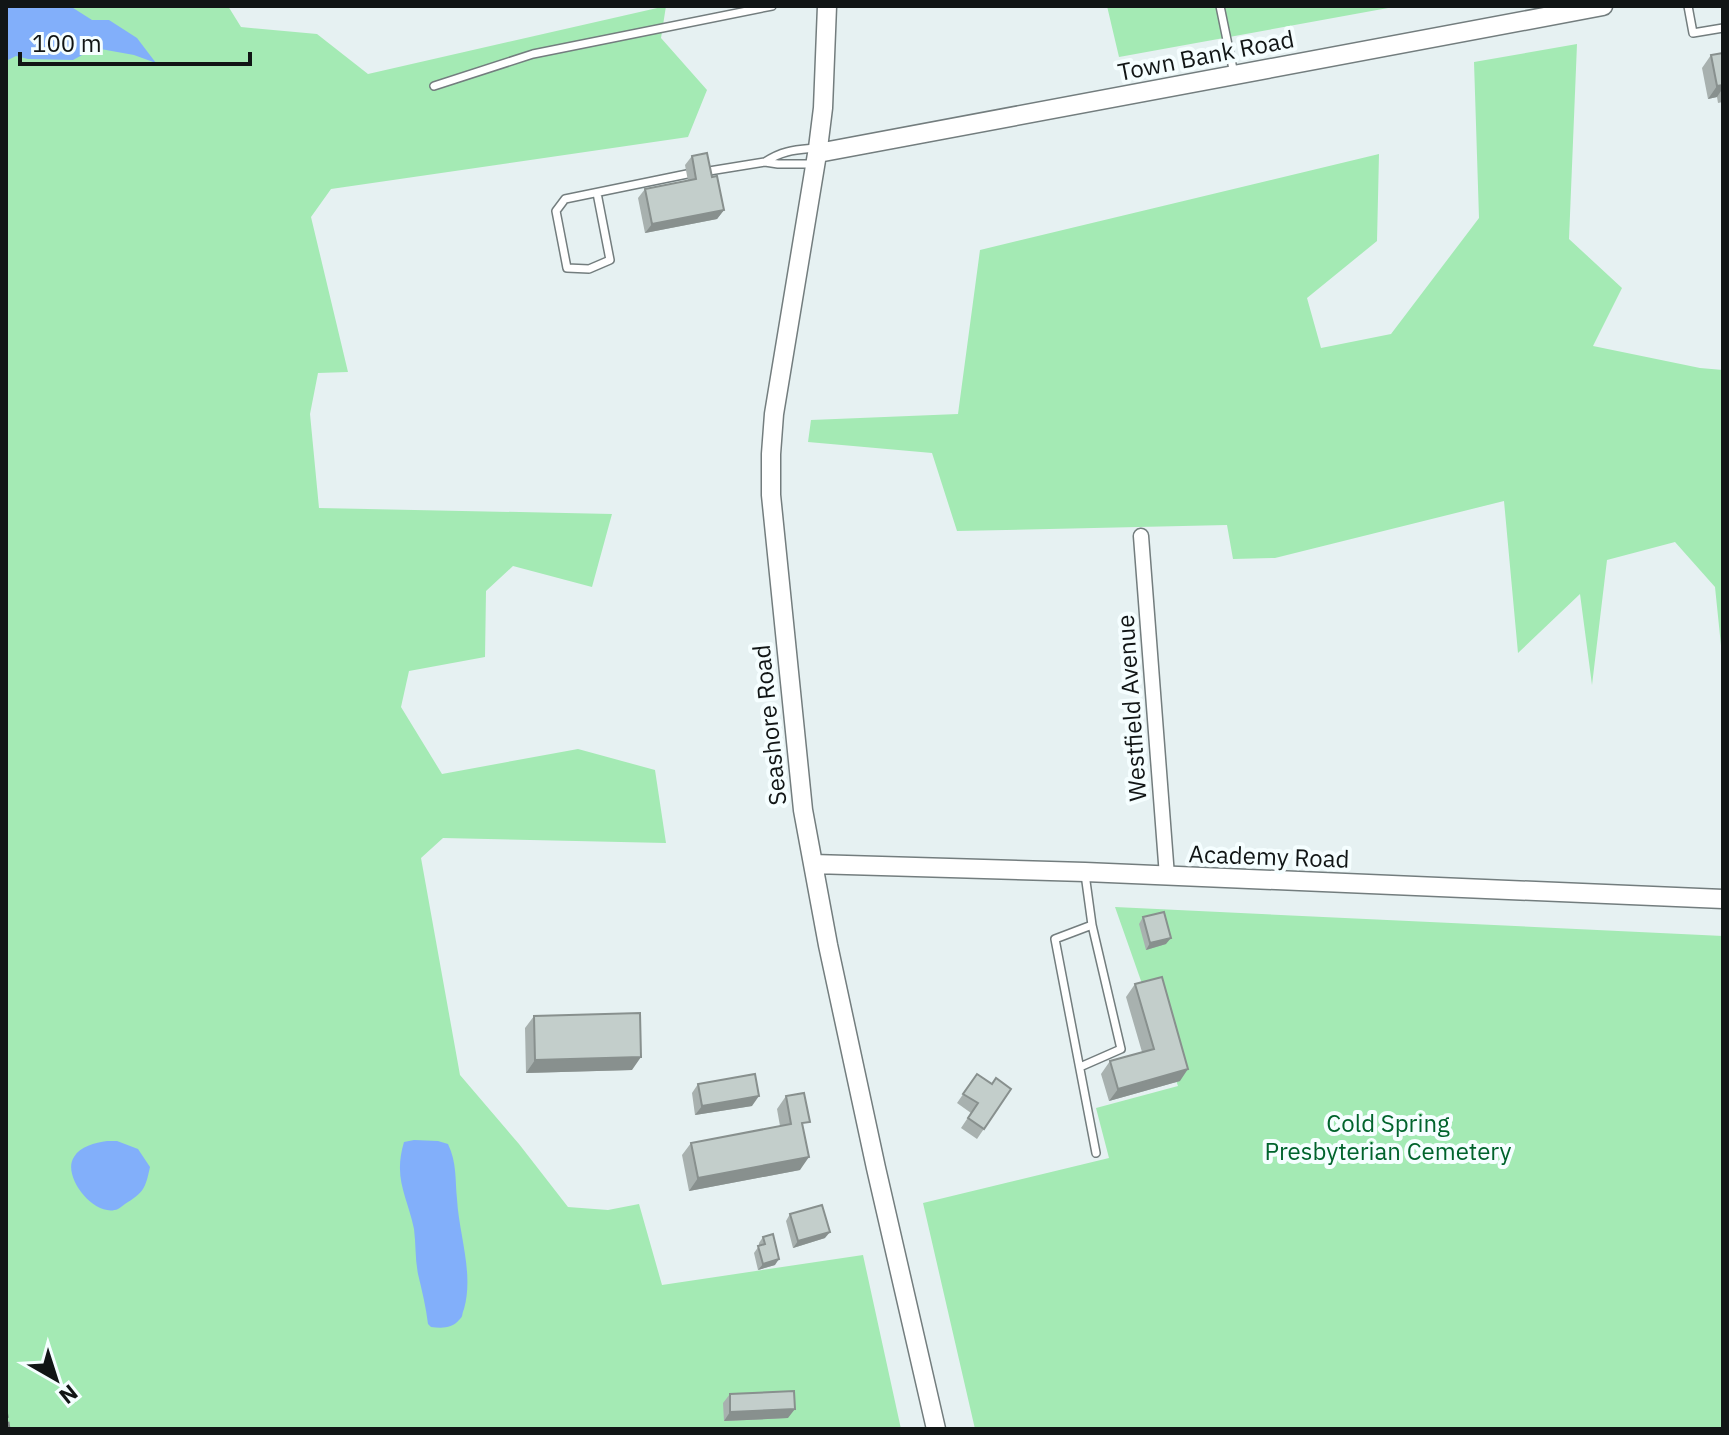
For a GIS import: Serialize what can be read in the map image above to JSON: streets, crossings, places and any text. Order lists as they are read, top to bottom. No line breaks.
{"streets":{"street":["Town Bank Road","Westfield Avenue","Seashore Road","Academy Road"]},"crossings":[["Town Bank Road","Seashore Road"],["Westfield Avenue","Academy Road"],["Seashore Road","Academy Road"]],"parks":["Cold Spring Presbyterian Cemetery"],"scale_bar":"100 m","north":"bottom right"}
